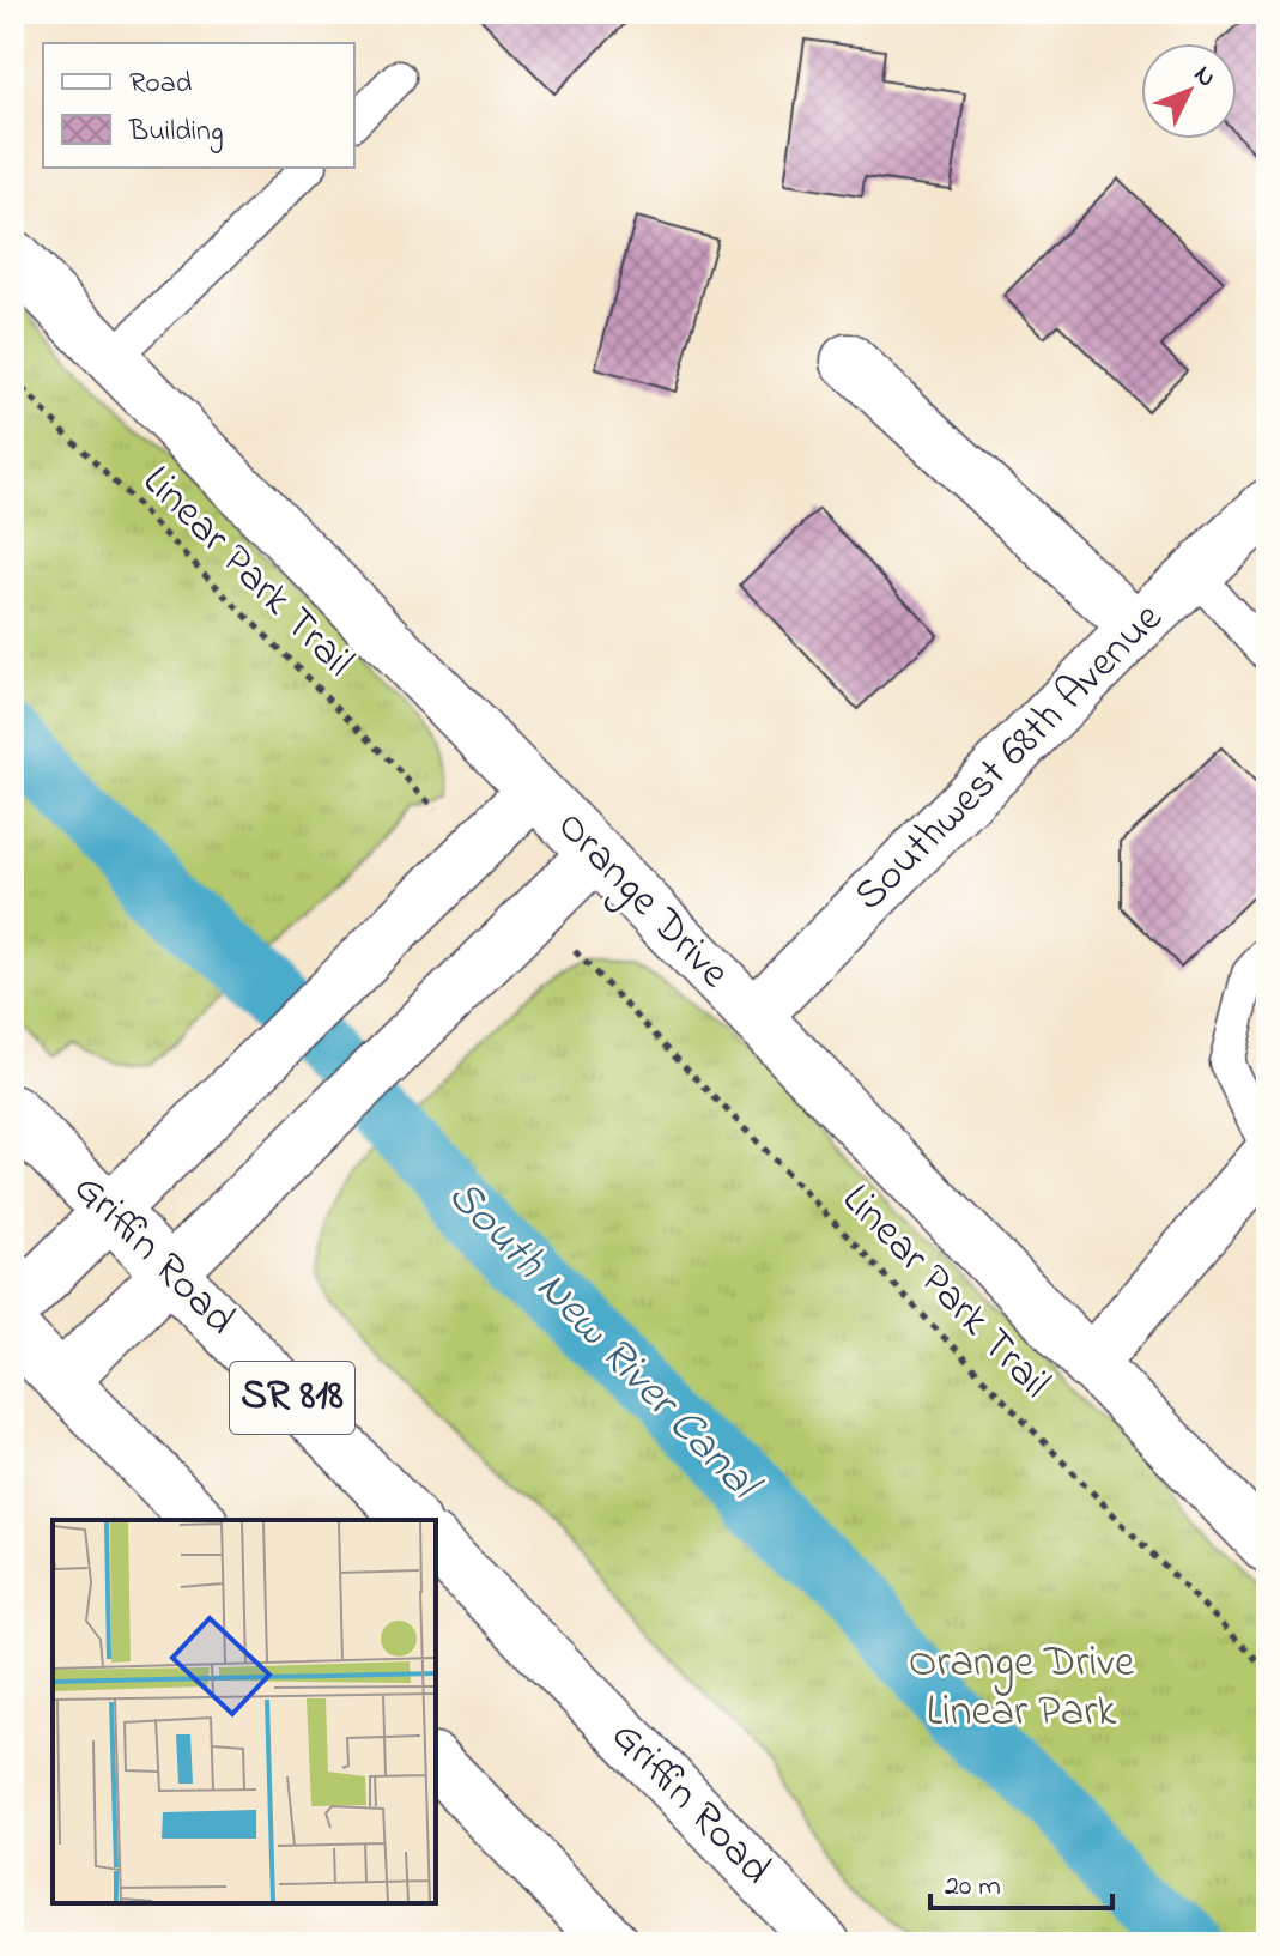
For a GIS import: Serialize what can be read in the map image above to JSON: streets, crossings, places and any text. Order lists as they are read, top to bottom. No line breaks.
{"streets":{"street":["Southwest 68th Avenue","Orange Drive","Griffin Road","SR 818"],"path":["Linear Park Trail"]},"crossings":[["Southwest 68th Avenue","Orange Drive"]],"water":["South New River Canal"],"parks":["Orange Drive Linear Park"],"legend":["Road","Building"],"scale_bar":"20 m","north":"top right"}
